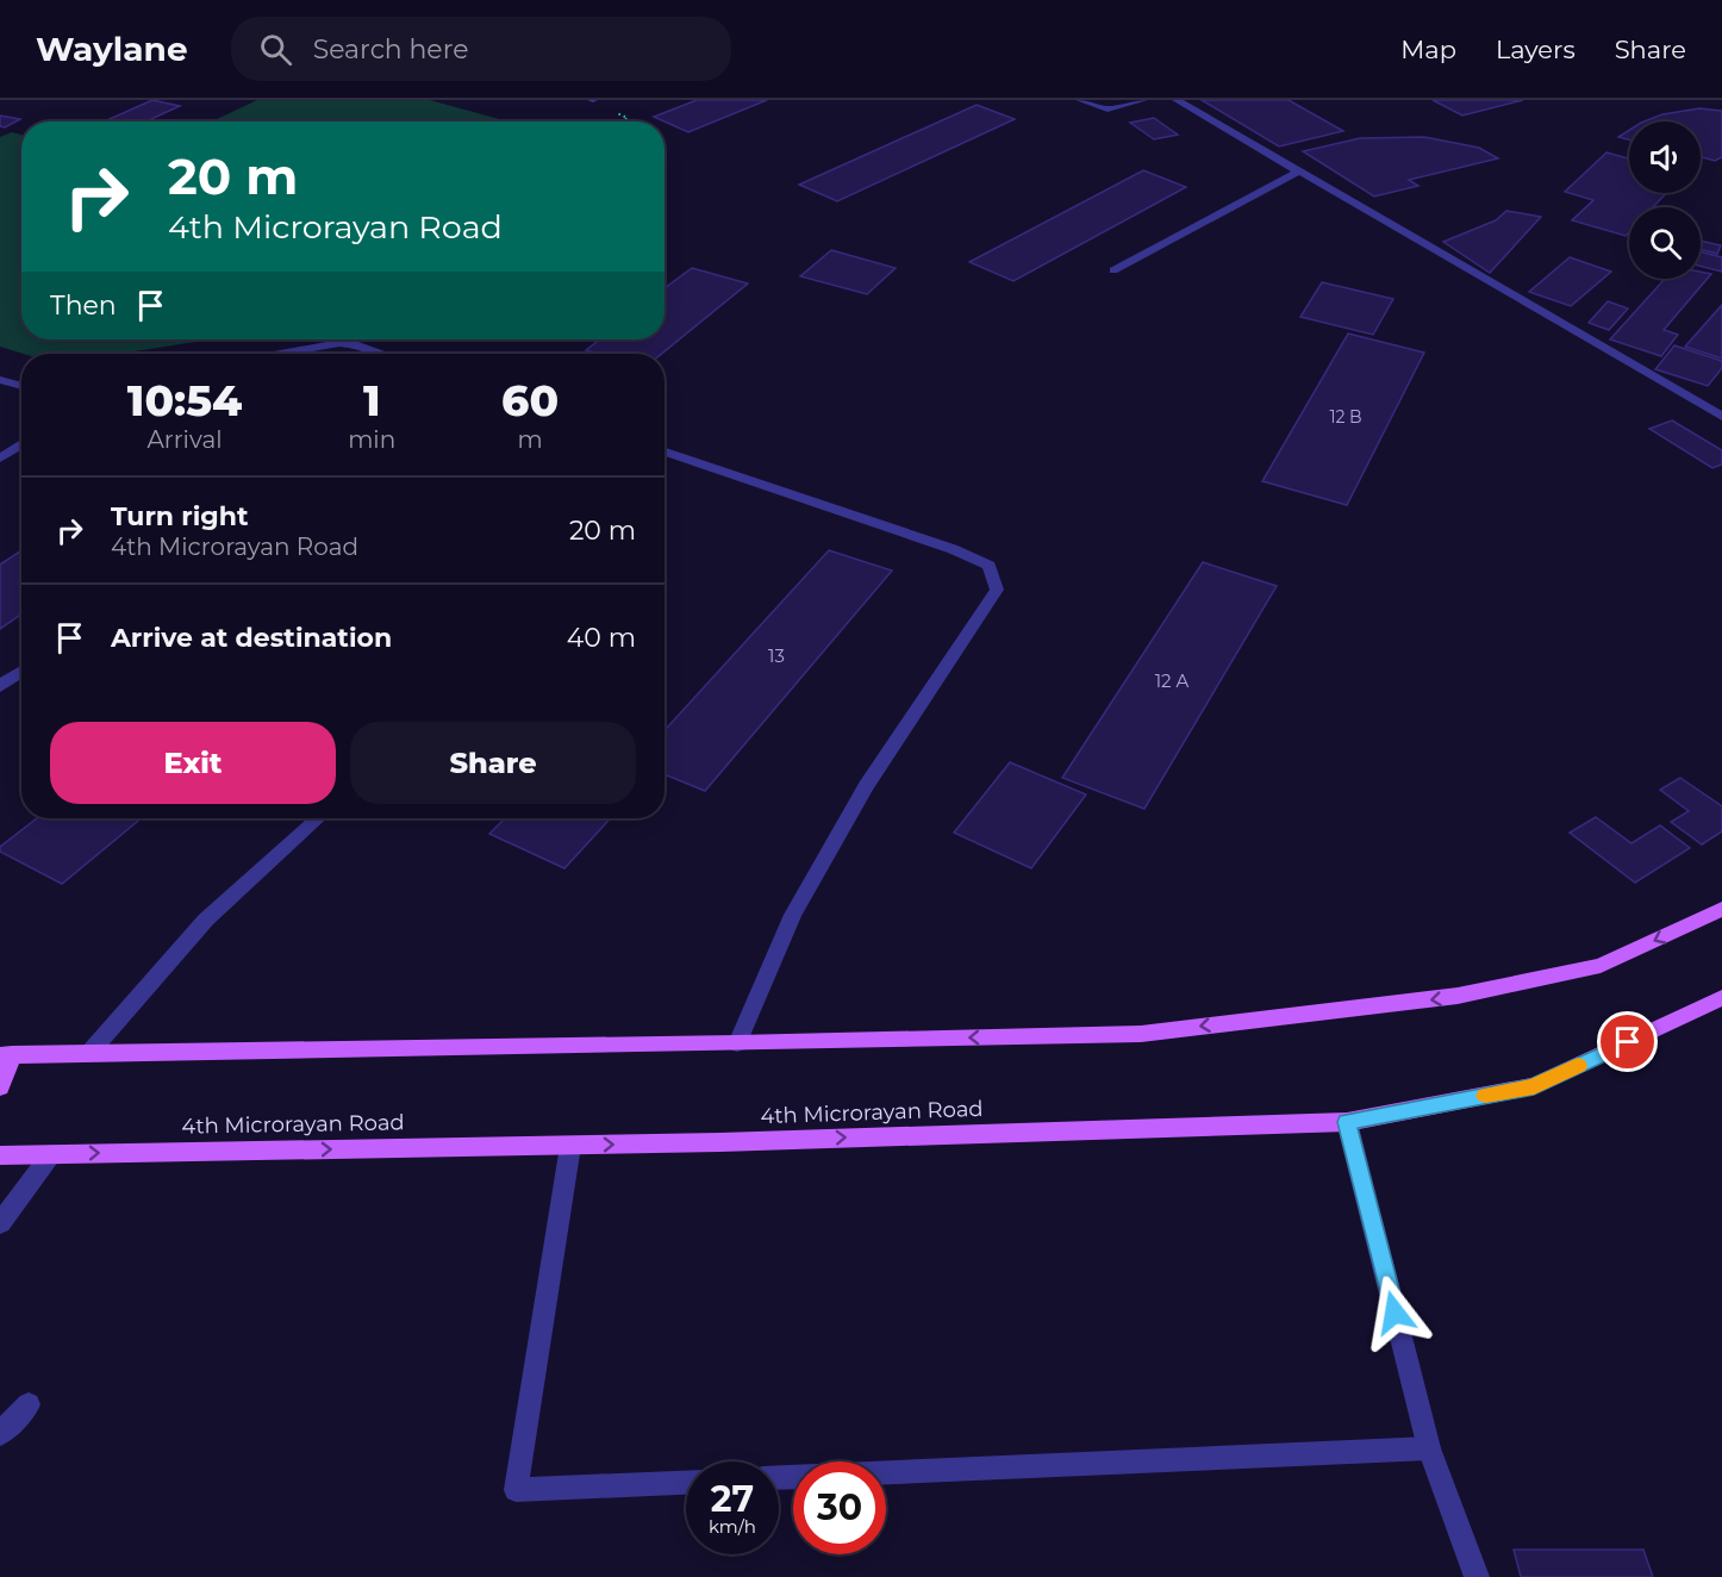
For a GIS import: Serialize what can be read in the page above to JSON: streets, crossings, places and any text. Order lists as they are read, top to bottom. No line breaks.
{"streets":{"main road":["4th Microrayan Road"]},"house_numbers":["12 B","13","12 A"],"page":{"header":"Waylane","search":"Search here","nav":["Map","Layers","Share"],"turn":["20 m","4th Microrayan Road"],"then":"Then","eta":["10:54","Arrival","1","min","60","m"],"list":[{"name":"Turn right","note":"4th Microrayan Road","value":"20 m"},{"name":"Arrive at destination","value":"40 m"}],"buttons":["Exit","Share"],"speed":"27 km/h","limit":"30"}}
